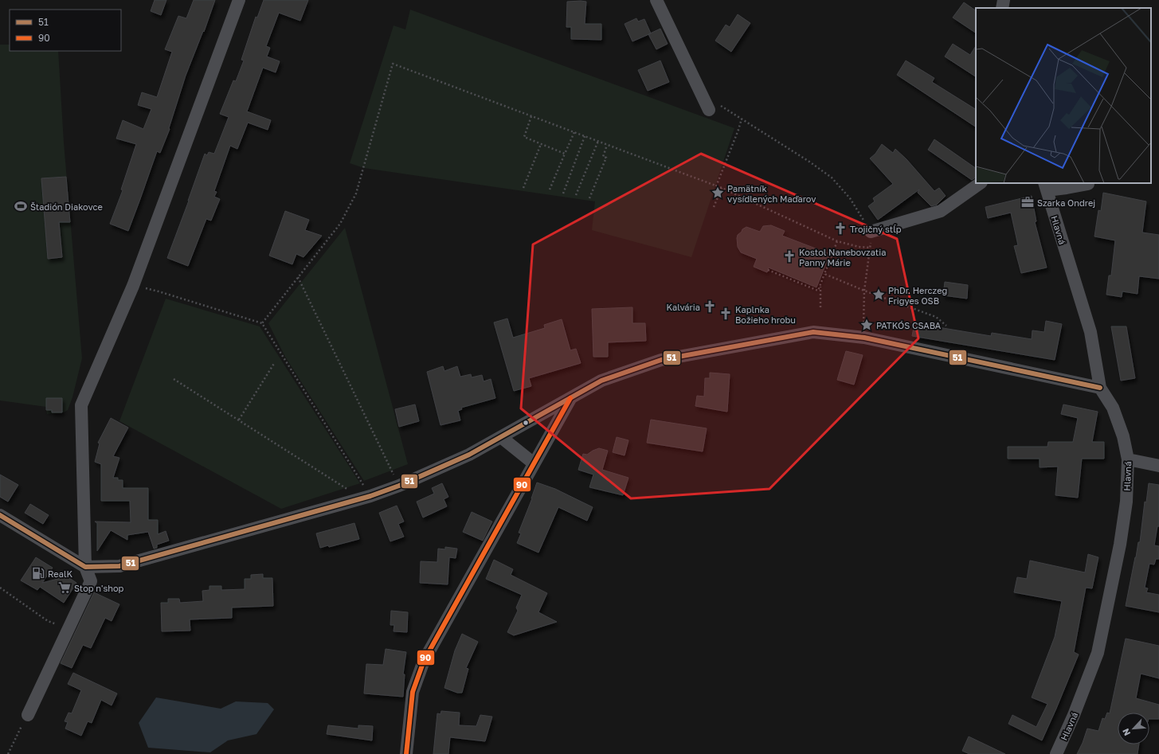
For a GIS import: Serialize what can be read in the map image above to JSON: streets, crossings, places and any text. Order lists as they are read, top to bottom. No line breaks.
{"streets":{"street":["Hlavná"]},"places":{"place":["Pamätník vysídlených Maďarov","PhDr. Herczeg Frigyes OSB","PATKÓS CSABA"],"office":["Szarka Ondrej"],"sports":["Štadión Diakovce"],"church":["Trojičný stĺp","Kostol Nanebovzatia Panny Márie","Kalvária","Kaplnka Božieho hrobu"],"fuel station":["RealK"],"supermarket":["Stop n'shop"]},"lines":["transit line 51","transit line 90"],"legend":["51","90"],"north":"bottom left"}
